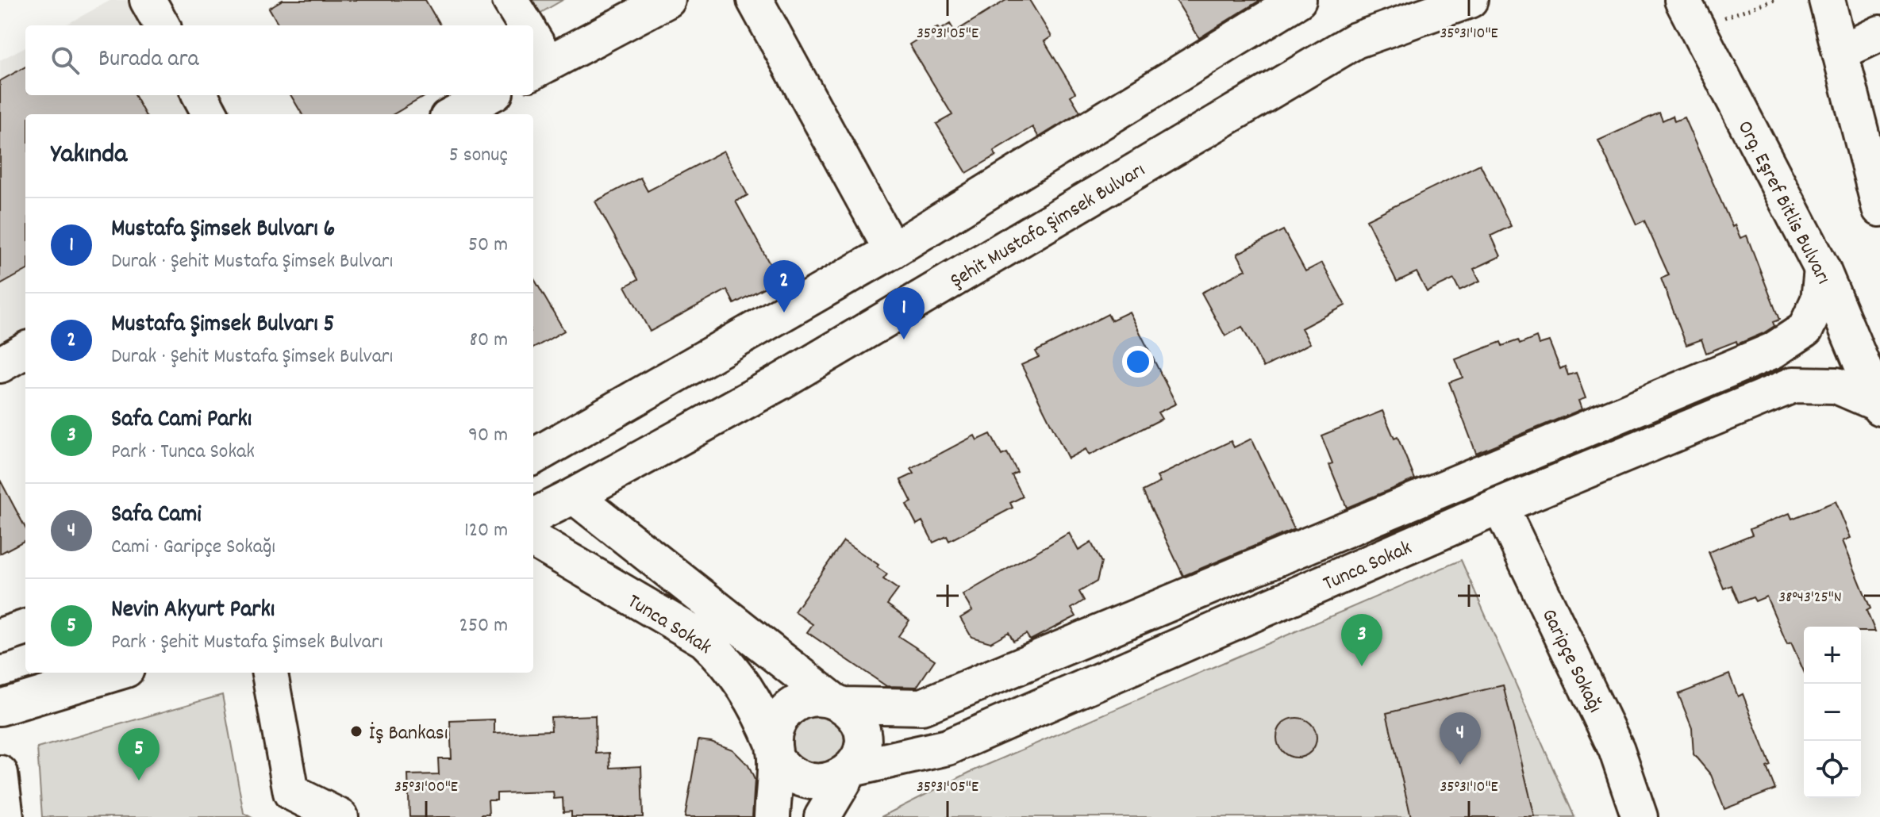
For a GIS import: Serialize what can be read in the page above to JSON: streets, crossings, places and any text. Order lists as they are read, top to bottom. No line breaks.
{"streets":{"street":["Org. Eşref Bitlis Bulvarı","Şehit Mustafa Şimsek Bulvarı","Tunca Sokak","Garipçe Sokağı"]},"crossings":[["Org. Eşref Bitlis Bulvarı","Tunca Sokak"],["Şehit Mustafa Şimsek Bulvarı","Tunca Sokak"],["Tunca Sokak","Garipçe Sokağı"]],"places":["İş Bankası"],"page":{"search":"Burada ara","heading":["Yakında","5 sonuç"],"list":[{"mark":"1","name":"Mustafa Şimsek Bulvarı 6","note":"Durak · Şehit Mustafa Şimsek Bulvarı","value":"50 m"},{"mark":"2","name":"Mustafa Şimsek Bulvarı 5","note":"Durak · Şehit Mustafa Şimsek Bulvarı","value":"80 m"},{"mark":"3","name":"Safa Cami Parkı","note":"Park · Tunca Sokak","value":"90 m"},{"mark":"4","name":"Safa Cami","note":"Cami · Garipçe Sokağı","value":"120 m"},{"mark":"5","name":"Nevin Akyurt Parkı","note":"Park · Şehit Mustafa Şimsek Bulvarı","value":"250 m"}],"pins":["2","1","3","4","5"],"map_buttons":["+","−"]},"coordinates":["35°31'05\"E","35°31'10\"E","38°43'25\"N","35°31'00\"E"]}
